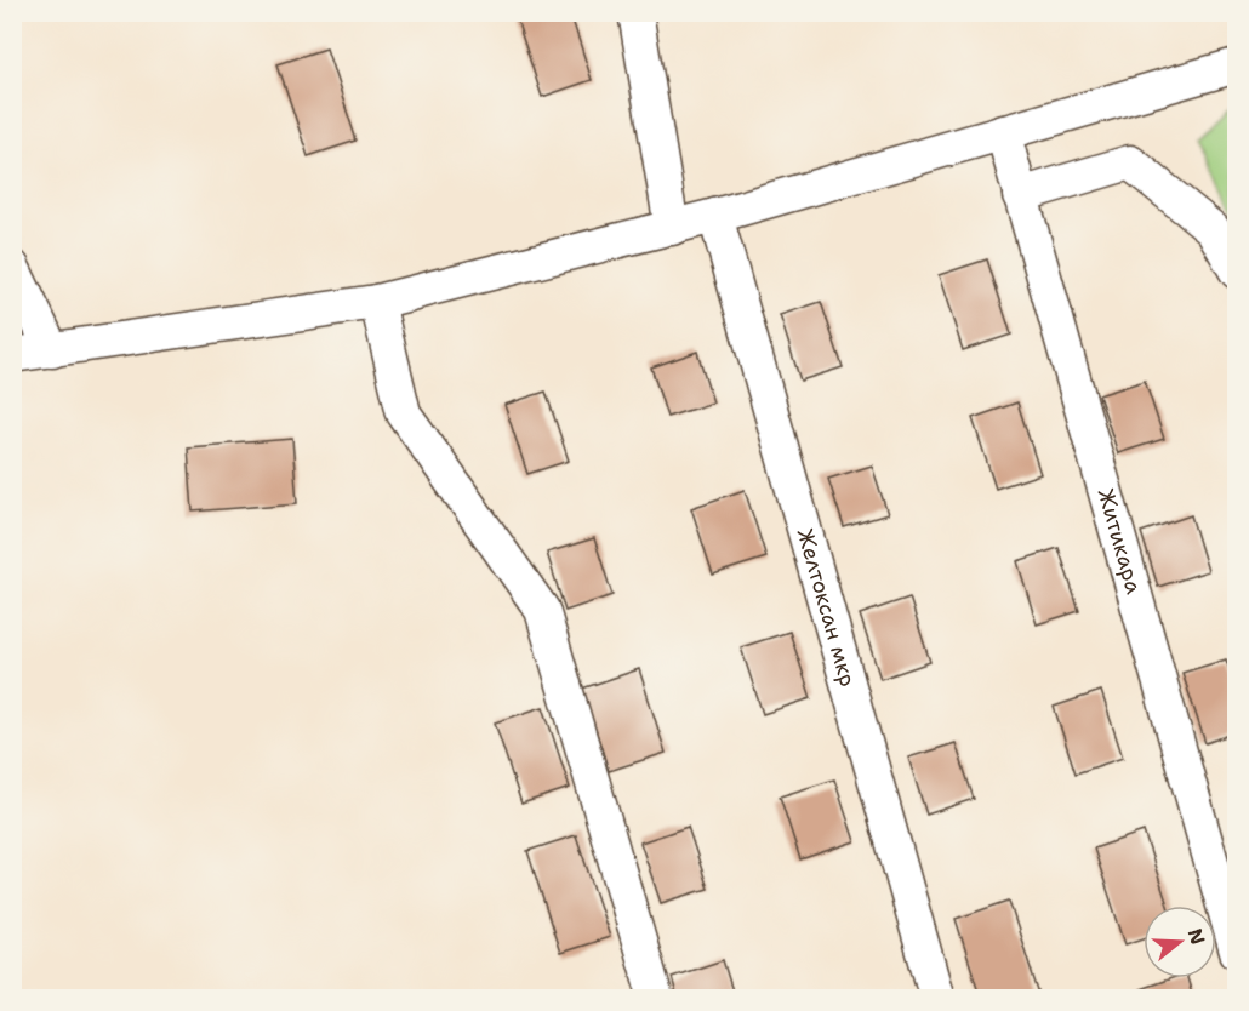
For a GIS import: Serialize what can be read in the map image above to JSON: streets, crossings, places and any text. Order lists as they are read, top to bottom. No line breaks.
{"streets":{"street":["Житикара","Желтоксан мкр"]},"north":"right"}
